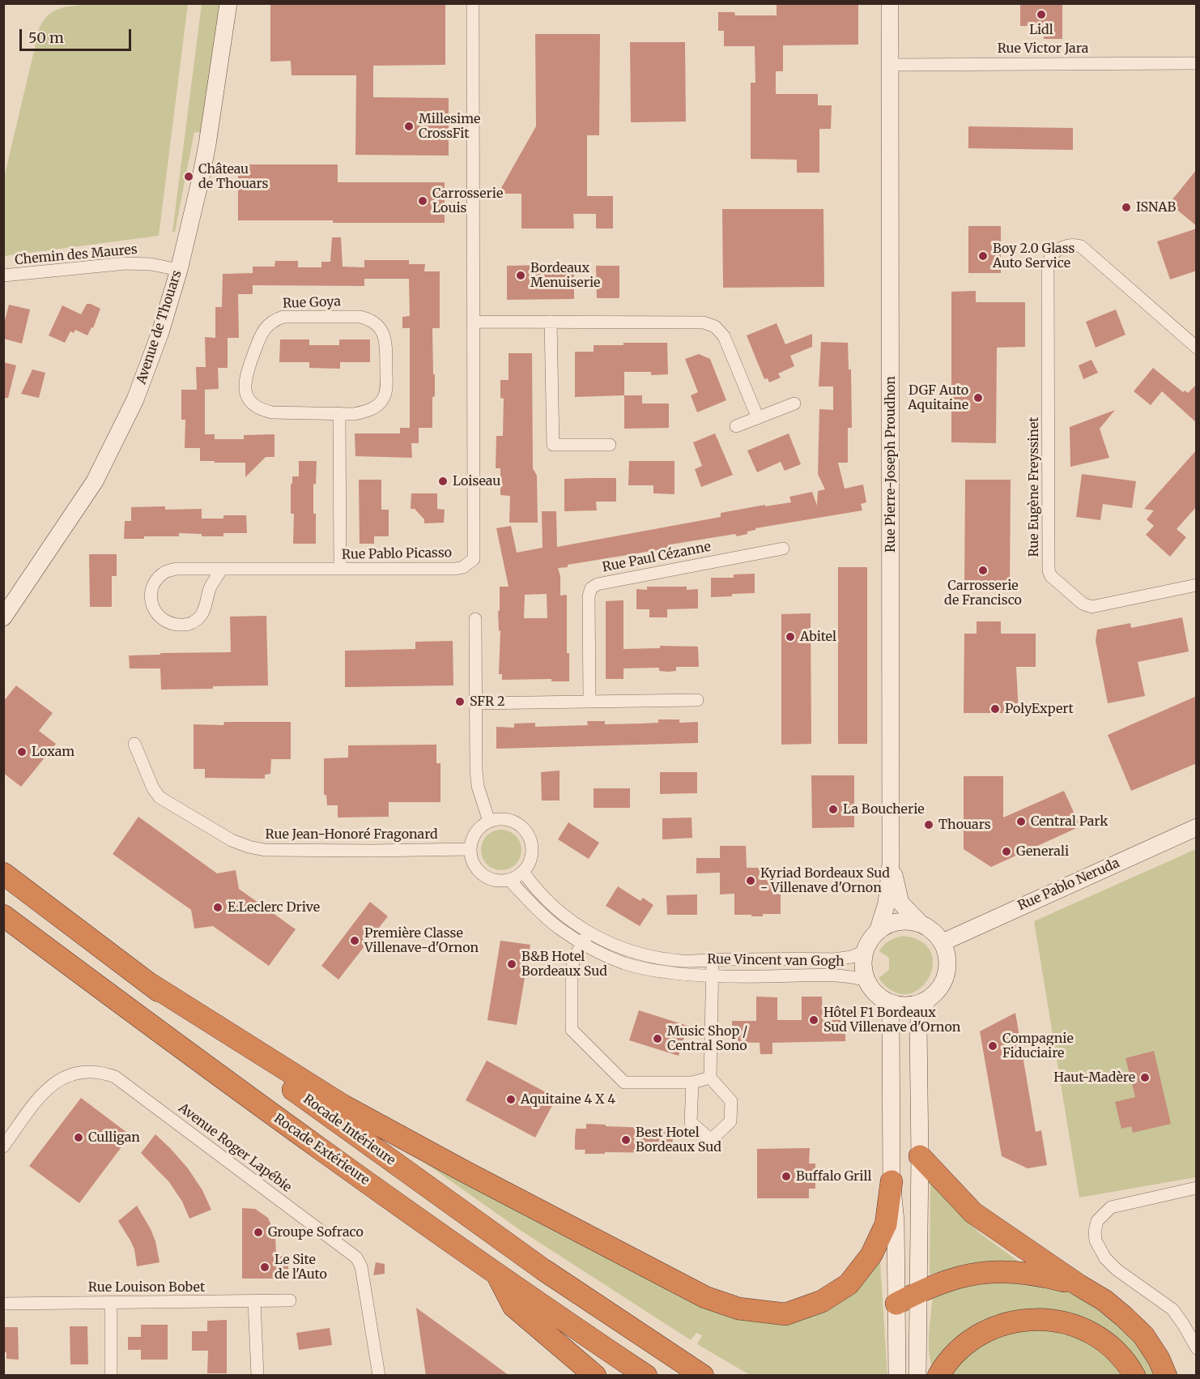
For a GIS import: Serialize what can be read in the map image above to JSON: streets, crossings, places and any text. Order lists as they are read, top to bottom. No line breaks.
{"streets":{"highway":["Rocade Intérieure","Rocade Extérieure"],"street":["Rue Victor Jara","Chemin des Maures","Rue Goya","Avenue de Thouars","Rue Pierre-Joseph Proudhon","Rue Eugène Freyssinet","Rue Pablo Picasso","Rue Paul Cézanne","Rue Jean-Honoré Fragonard","Rue Pablo Neruda","Rue Vincent van Gogh","Avenue Roger Lapébie","Rue Louison Bobet"]},"crossings":[["Rue Victor Jara","Rue Pierre-Joseph Proudhon"],["Chemin des Maures","Avenue de Thouars"],["Rue Pierre-Joseph Proudhon","Rue Pablo Neruda"],["Rue Pierre-Joseph Proudhon","Rue Vincent van Gogh"],["Rue Jean-Honoré Fragonard","Rue Vincent van Gogh"],["Rue Pablo Neruda","Rue Vincent van Gogh"]],"places":["Lidl","Millesime CrossFit","Château de Thouars","Carrosserie Louis","ISNAB","Boy 2.0 Glass Auto Service","Bordeaux Menuiserie","DGF Auto Aquitaine","Loiseau","Carrosserie de Francisco","Abitel","SFR 2","PolyExpert","Loxam","La Boucherie","Central Park","Thouars","Generali","Kyriad Bordeaux Sud - Villenave d'Ornon","E.Leclerc Drive","Première Classe Villenave-d'Ornon","B&B Hotel Bordeaux Sud","Hôtel F1 Bordeaux Sud Villenave d'Ornon","Music Shop / Central Sono","Compagnie Fiduciaire","Haut-Madère","Aquitaine 4 X 4","Culligan","Best Hotel Bordeaux Sud","Buffalo Grill","Groupe Sofraco","Le Site de l'Auto"],"scale_bar":"50 m"}
